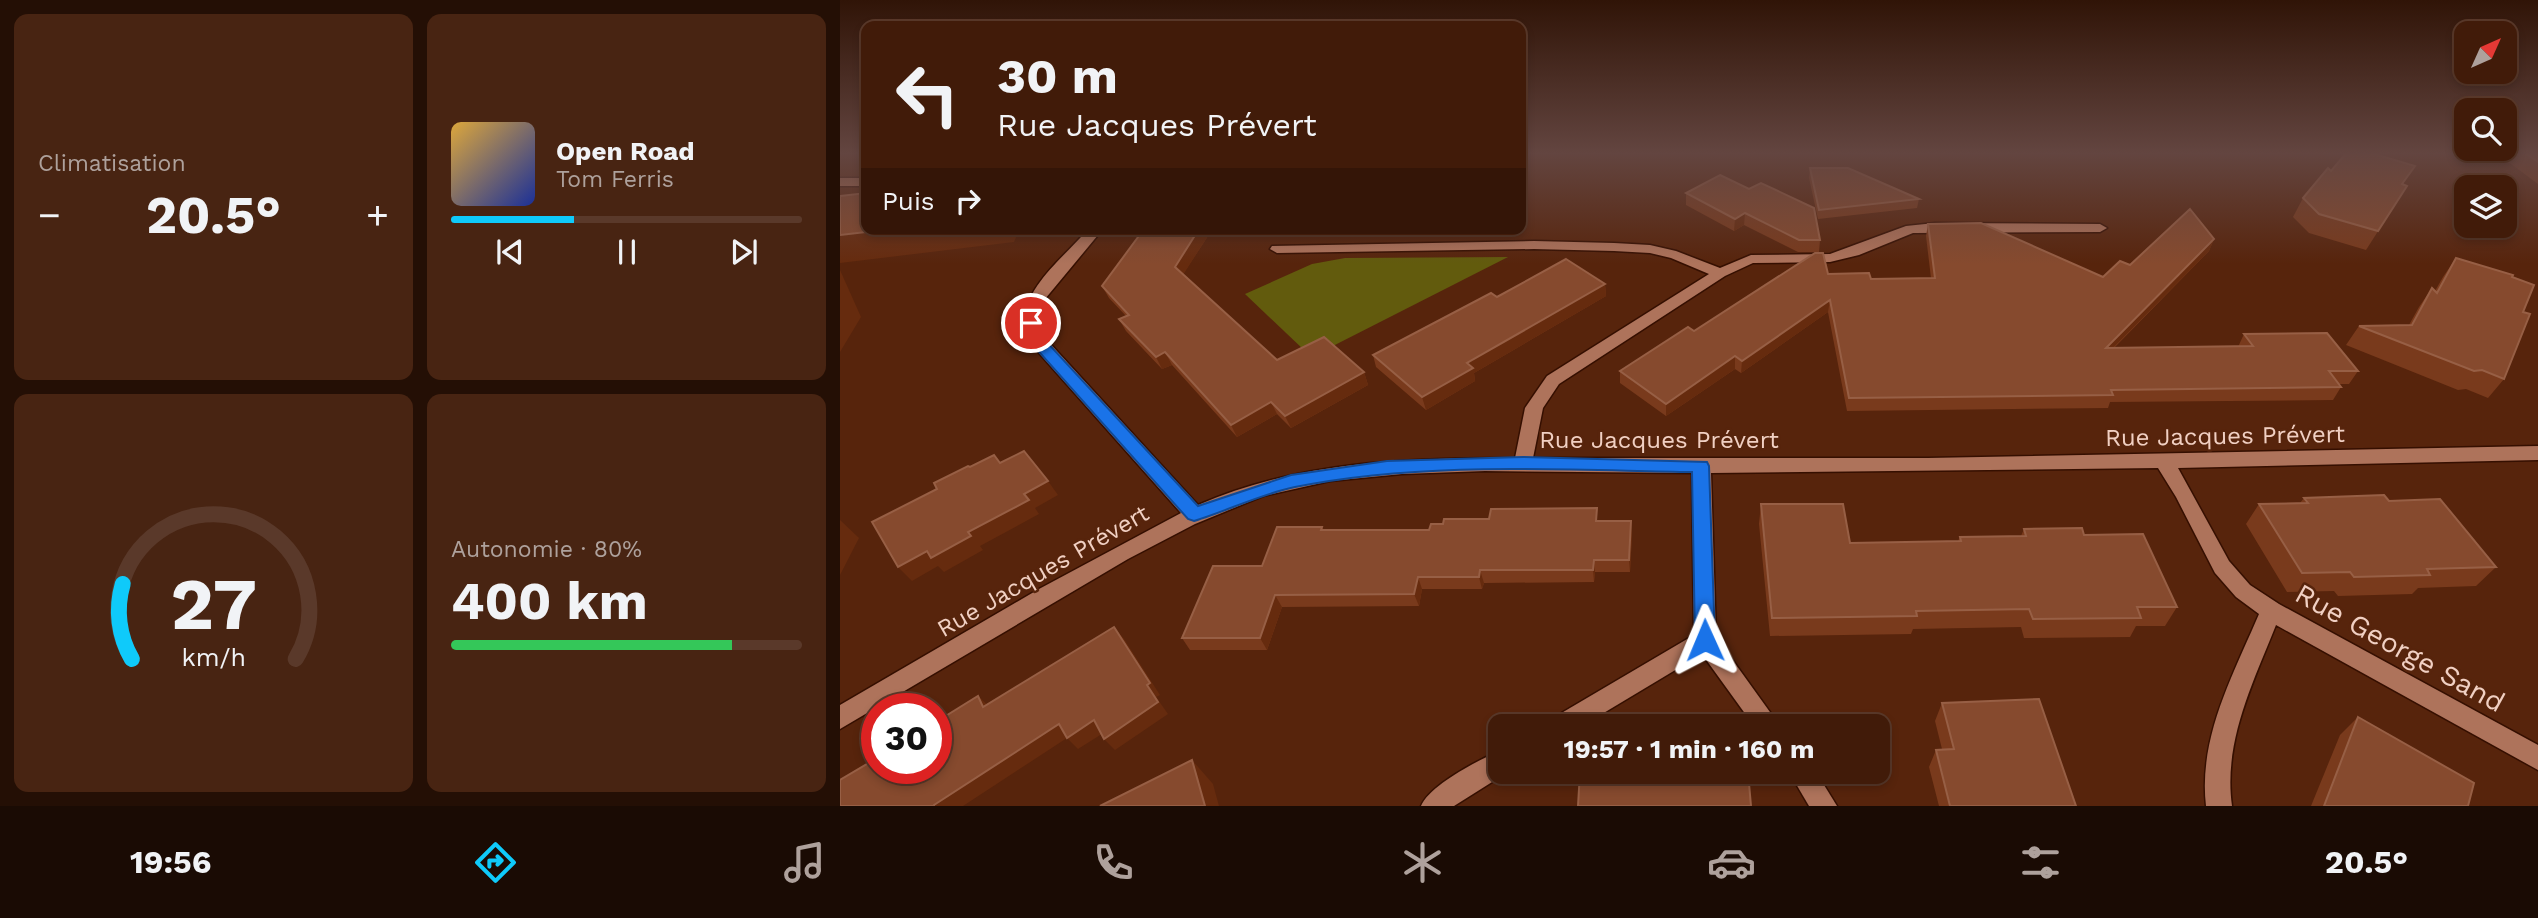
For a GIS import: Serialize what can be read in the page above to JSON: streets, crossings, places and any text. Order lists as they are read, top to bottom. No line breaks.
{"streets":{"street":["Rue Jacques Prévert","Rue George Sand"]},"crossings":[["Rue Jacques Prévert","Rue George Sand"]],"north":"top right","page":{"tile":["Climatisation",["Autonomie · 80%","400 km"]],"turn":["30 m","Rue Jacques Prévert"],"song":["Open Road","Tom Ferris"],"then":"Puis","heat":["−","20.5°","+"],"limit":"30","trip":"19:57 · 1 min · 160 m","tabs":["19:56","20.5°"],"gauge":["27","km/h"]}}
